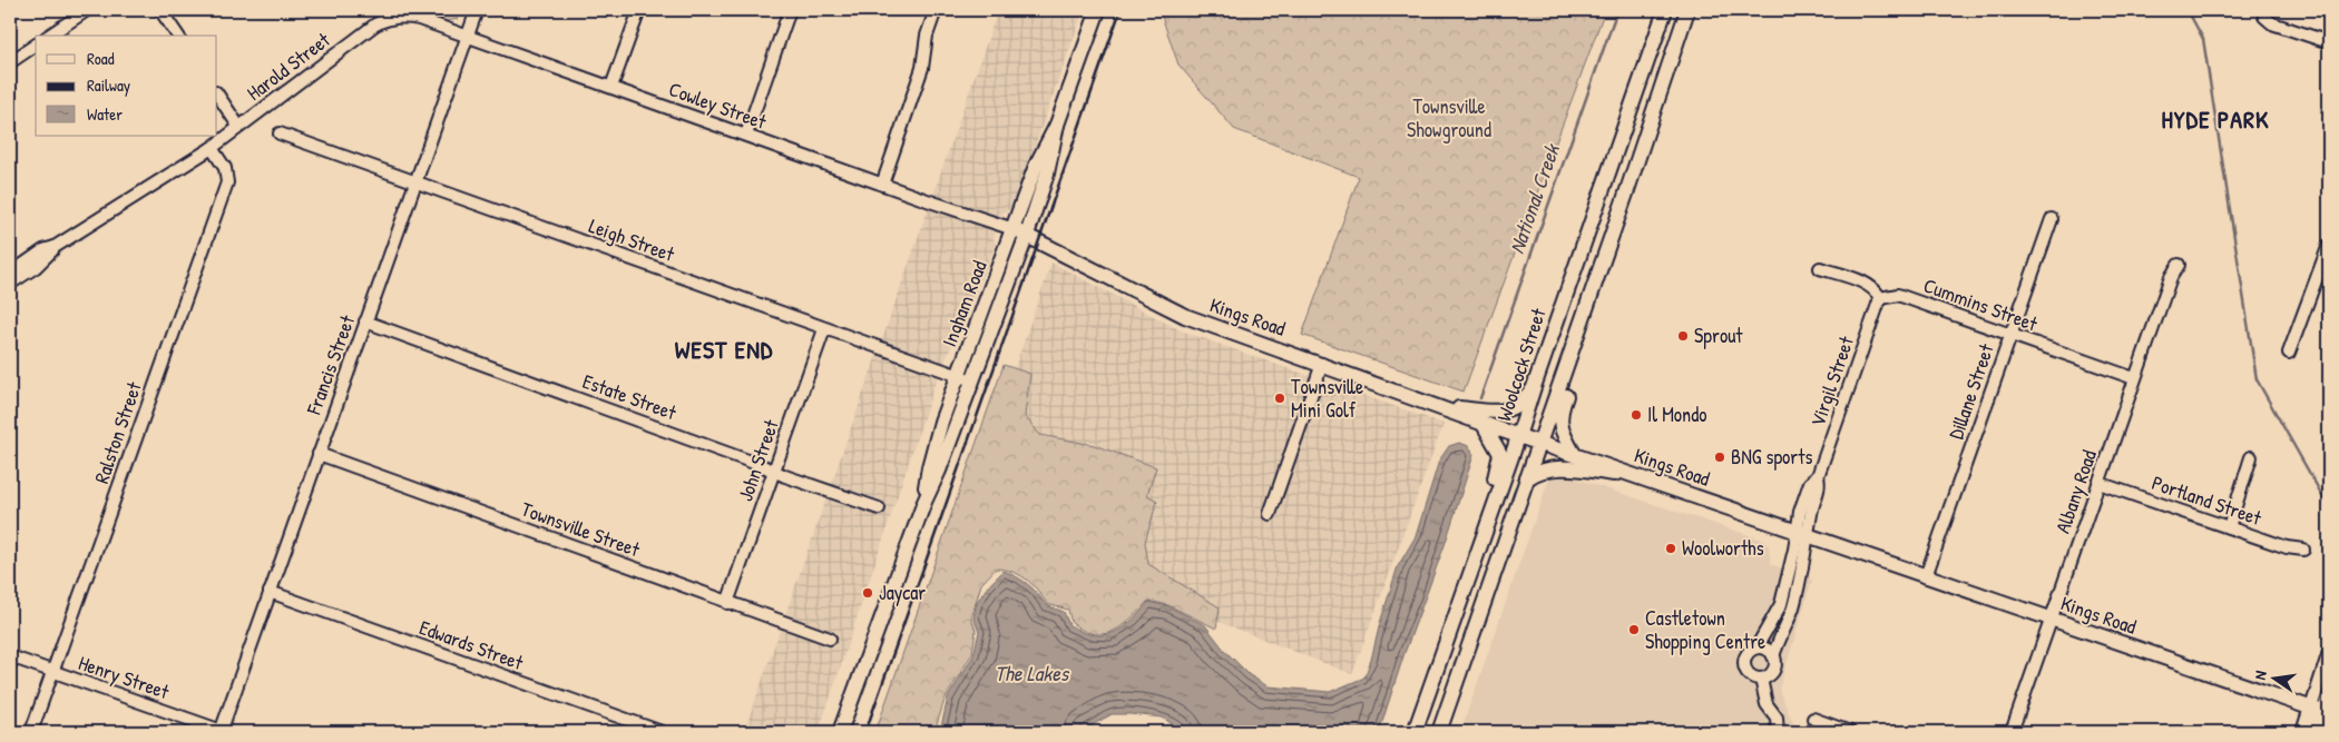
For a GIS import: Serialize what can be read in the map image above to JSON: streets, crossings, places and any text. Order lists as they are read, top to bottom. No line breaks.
{"streets":{"main road":["Ingham Road","Kings Road","Woolcock Street"],"street":["Harold Street","Cowley Street","Leigh Street","Cummins Street","Francis Street","Virgil Street","Dillane Street","Estate Street","Ralston Street","John Street","Albany Road","Portland Street","Townsville Street","Edwards Street","Henry Street"]},"crossings":[["Harold Street","Cowley Street"],["Harold Street","Ralston Street"],["Cowley Street","Ingham Road"],["Cowley Street","Kings Road"],["Cowley Street","Francis Street"],["Leigh Street","Ingham Road"],["Leigh Street","Francis Street"],["Leigh Street","John Street"],["Ingham Road","Kings Road"],["Cummins Street","Virgil Street"],["Cummins Street","Dillane Street"],["Cummins Street","Albany Road"],["Kings Road","Woolcock Street"],["Kings Road","Virgil Street"],["Kings Road","Dillane Street"],["Kings Road","Albany Road"],["Francis Street","Estate Street"],["Francis Street","Townsville Street"],["Francis Street","Edwards Street"],["Francis Street","Henry Street"],["Estate Street","John Street"],["Ralston Street","Henry Street"],["John Street","Townsville Street"],["Albany Road","Portland Street"]],"districts":["HYDE PARK","WEST END"],"water":["National Creek","The Lakes"],"parks":["Townsville Showground"],"places":["Sprout","Townsville Mini Golf","Il Mondo","BNG sports","Woolworths","Jaycar","Castletown Shopping Centre"],"legend":["Road","Railway","Water"],"north":"left"}
